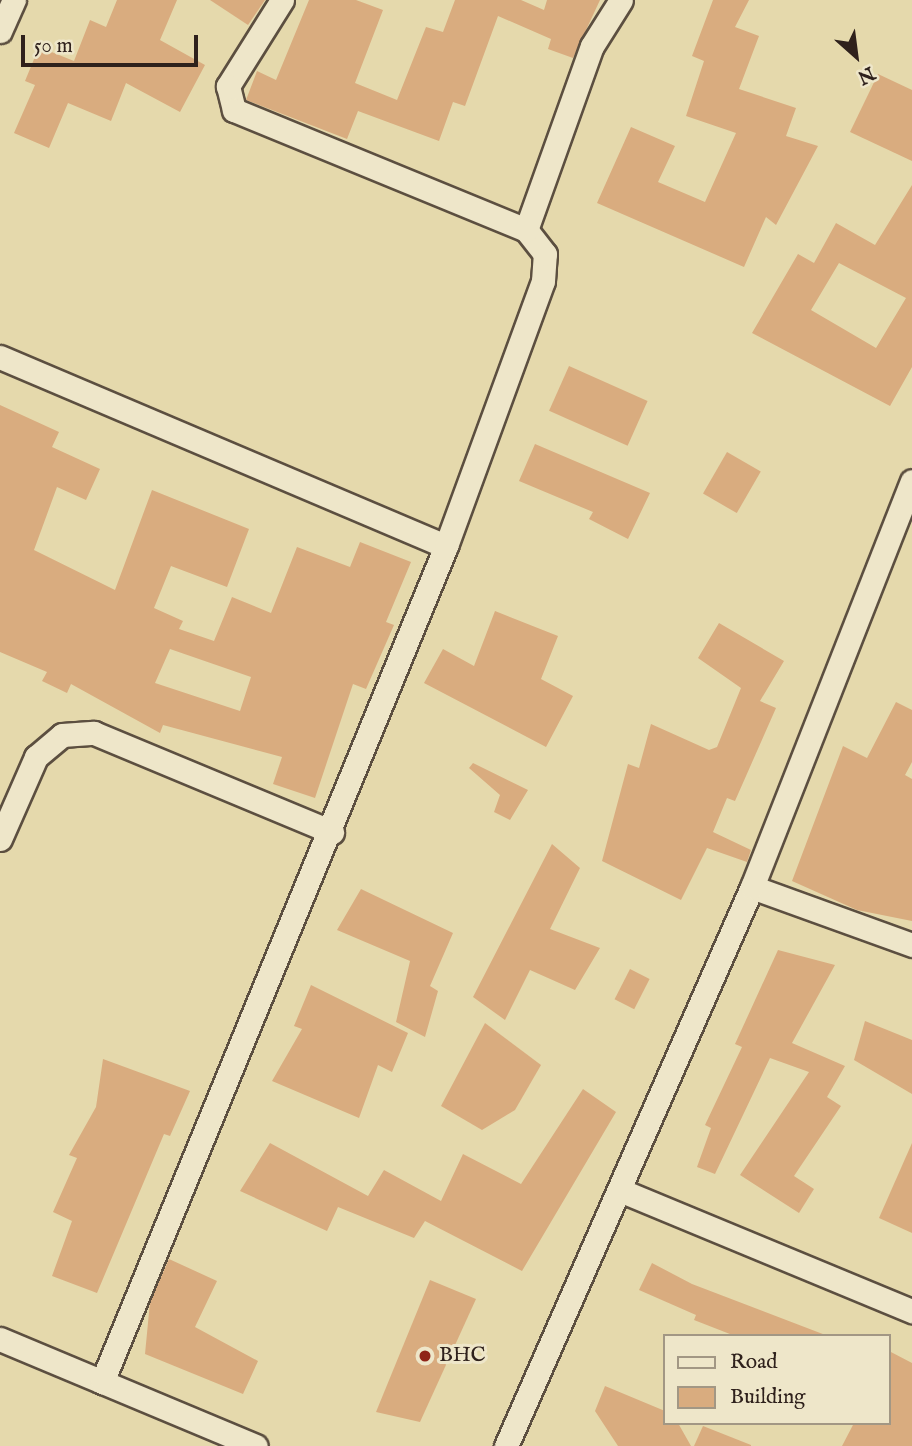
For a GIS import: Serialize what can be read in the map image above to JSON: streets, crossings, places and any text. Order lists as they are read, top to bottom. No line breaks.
{"places":["BHC"],"legend":["Road","Building"],"scale_bar":"50 m","north":"bottom right"}
